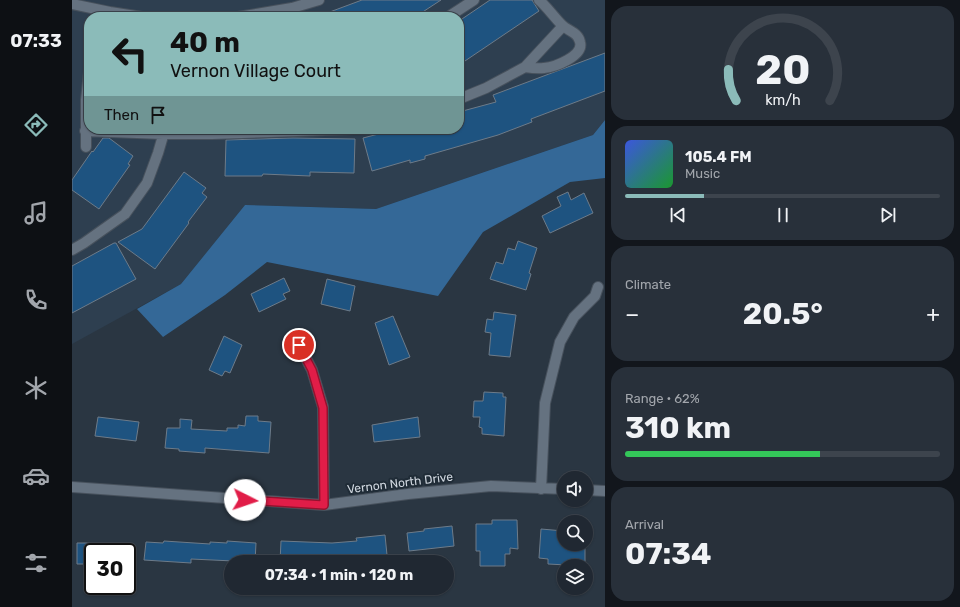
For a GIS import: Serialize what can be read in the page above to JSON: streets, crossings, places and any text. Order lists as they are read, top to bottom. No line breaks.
{"streets":{"street":["Vernon North Drive"]},"page":{"tabs":"07:33","turn":["40 m","Vernon Village Court"],"then":"Then","song":["105.4 FM","Music"],"tile":["Climate",["Range · 62%","310 km"],["Arrival","07:34"]],"heat":["−","20.5°","+"],"limit":"30","trip":"07:34 · 1 min · 120 m","gauge":["20","km/h"]}}
